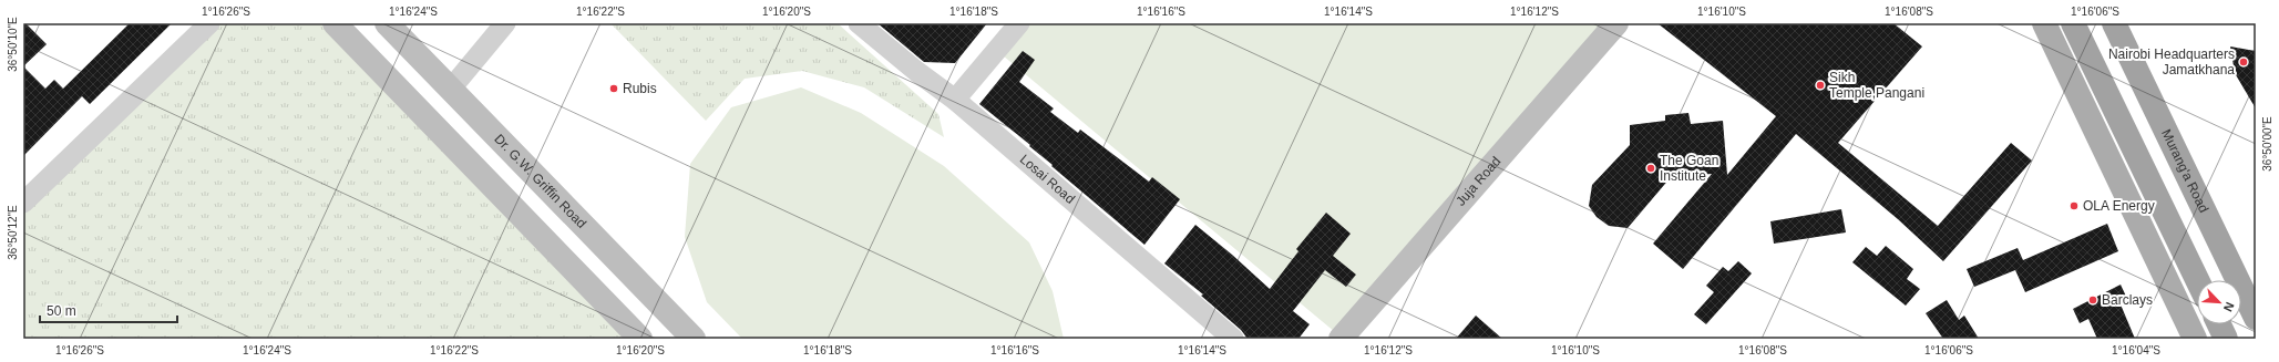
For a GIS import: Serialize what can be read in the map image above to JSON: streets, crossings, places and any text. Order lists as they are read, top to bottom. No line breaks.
{"streets":{"highway":["Murang'a Road"],"main road":["Dr. G.W. Griffin Road","Juja Road"],"street":["Losai Road"]},"places":["Nairobi Headquarters Jamatkhana","Sikh Temple,Pangani","Rubis","The Goan Institute","OLA Energy","Barclays"],"scale_bar":"50 m","north":"bottom right","coordinates":["1°16'26\"S","1°16'24\"S","1°16'22\"S","1°16'20\"S","1°16'18\"S","1°16'16\"S","1°16'14\"S","1°16'12\"S","1°16'10\"S","1°16'08\"S","1°16'06\"S","36°50'10\"E","36°50'00\"E","36°50'12\"E","1°16'04\"S"]}
